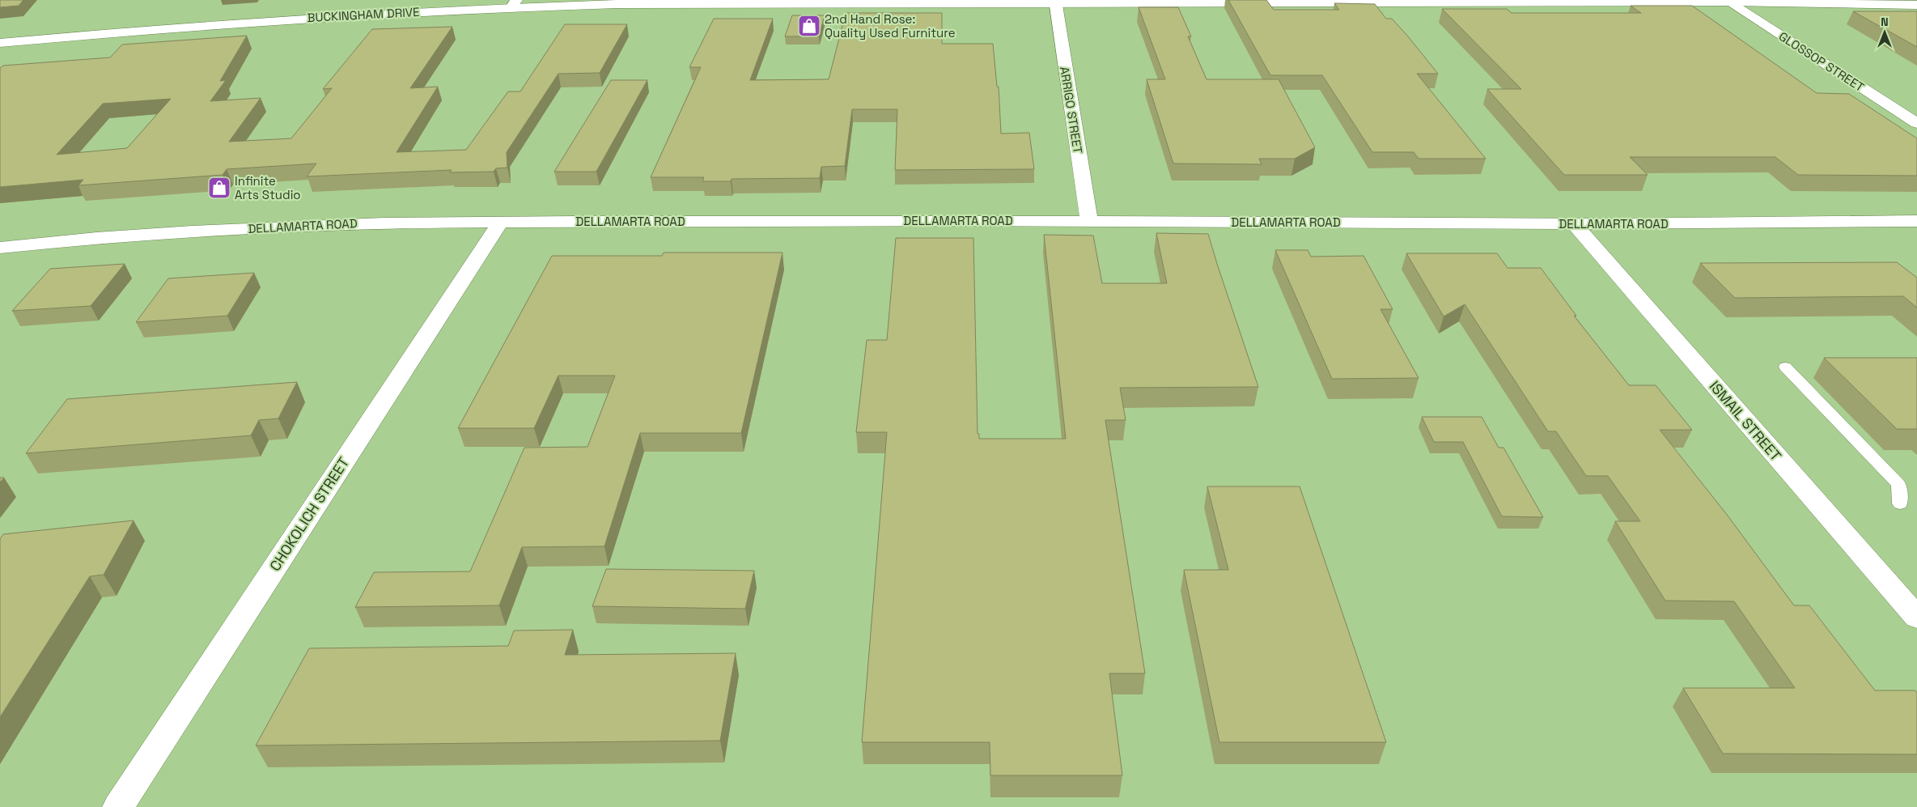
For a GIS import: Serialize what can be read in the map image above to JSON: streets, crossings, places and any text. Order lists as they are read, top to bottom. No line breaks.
{"streets":{"street":["BUCKINGHAM DRIVE","GLOSSOP STREET","ARRIGO STREET","DELLAMARTA ROAD","ISMAIL STREET","CHOKOLICH STREET"]},"crossings":[["BUCKINGHAM DRIVE","GLOSSOP STREET"],["BUCKINGHAM DRIVE","ARRIGO STREET"],["ARRIGO STREET","DELLAMARTA ROAD"],["DELLAMARTA ROAD","ISMAIL STREET"],["DELLAMARTA ROAD","CHOKOLICH STREET"]],"places":{"shop":["2nd Hand Rose: Quality Used Furniture","Infinite Arts Studio"]},"north":"top"}
